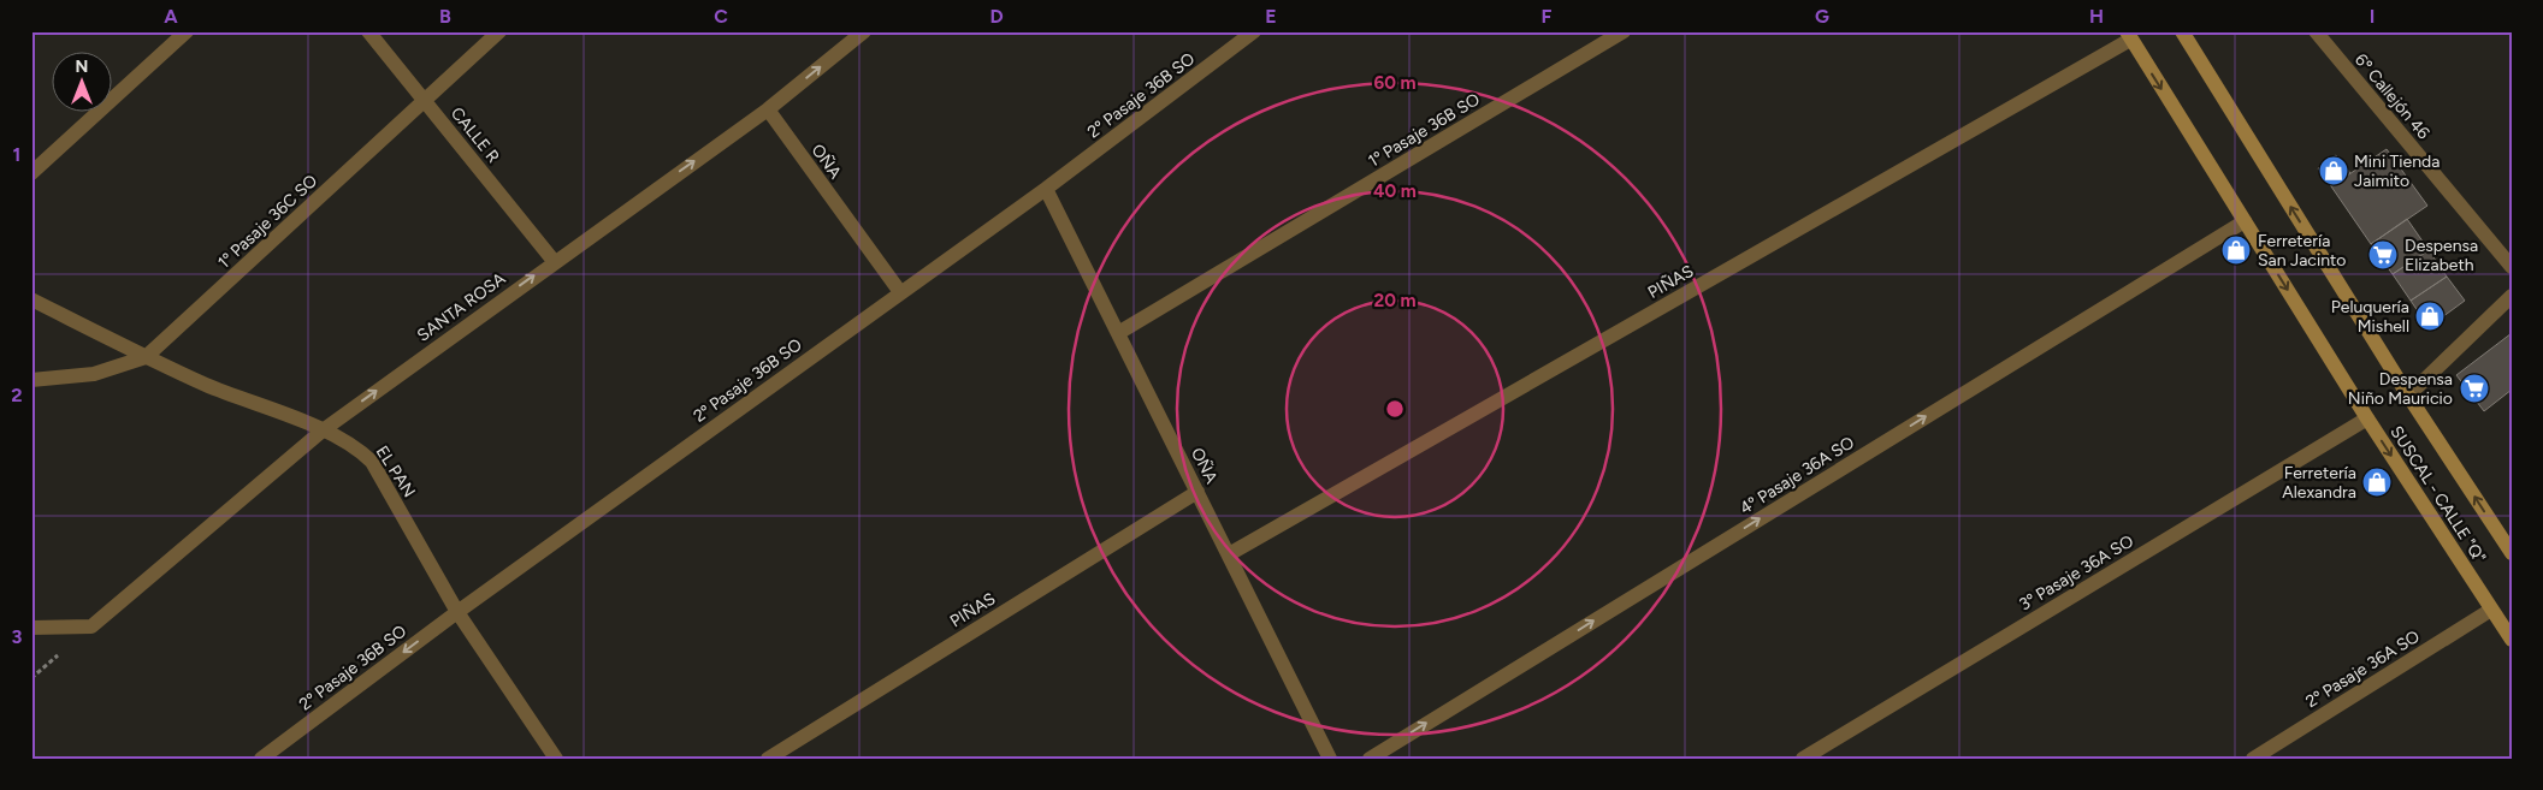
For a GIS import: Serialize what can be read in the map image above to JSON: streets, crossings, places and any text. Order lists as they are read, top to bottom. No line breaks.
{"streets":{"main road":["SUSCAL - CALLE \"Q\""],"street":["2º Pasaje 36B SO","6º Callejón 46","1º Pasaje 36B SO","CALLE R","OÑA","1º Pasaje 36C SO","PIÑAS","SANTA ROSA","EL PAN","4º Pasaje 36A SO","3º Pasaje 36A SO","2º Pasaje 36A SO"]},"crossings":[["2º Pasaje 36B SO","OÑA"],["2º Pasaje 36B SO","EL PAN"],["1º Pasaje 36B SO","OÑA"],["CALLE R","1º Pasaje 36C SO"],["CALLE R","SANTA ROSA"],["OÑA","PIÑAS"],["OÑA","SANTA ROSA"],["1º Pasaje 36C SO","EL PAN"],["PIÑAS","SUSCAL - CALLE \"Q\""],["SANTA ROSA","EL PAN"],["4º Pasaje 36A SO","SUSCAL - CALLE \"Q\""],["SUSCAL - CALLE \"Q\"","3º Pasaje 36A SO"],["SUSCAL - CALLE \"Q\"","2º Pasaje 36A SO"]],"one_way":["SANTA ROSA","4º Pasaje 36A SO"],"places":{"shop":["Mini Tienda Jaimito","Ferretería San Jacinto","Peluquería Mishell","Ferretería Alexandra"],"supermarket":["Despensa Elizabeth","Despensa Niño Mauricio"]},"north":"top","grid":{"columns":["A","B","C","D","E","F","G","H","I"],"rows":["1","2","3"]},"rings":["60 m","40 m","20 m"]}
